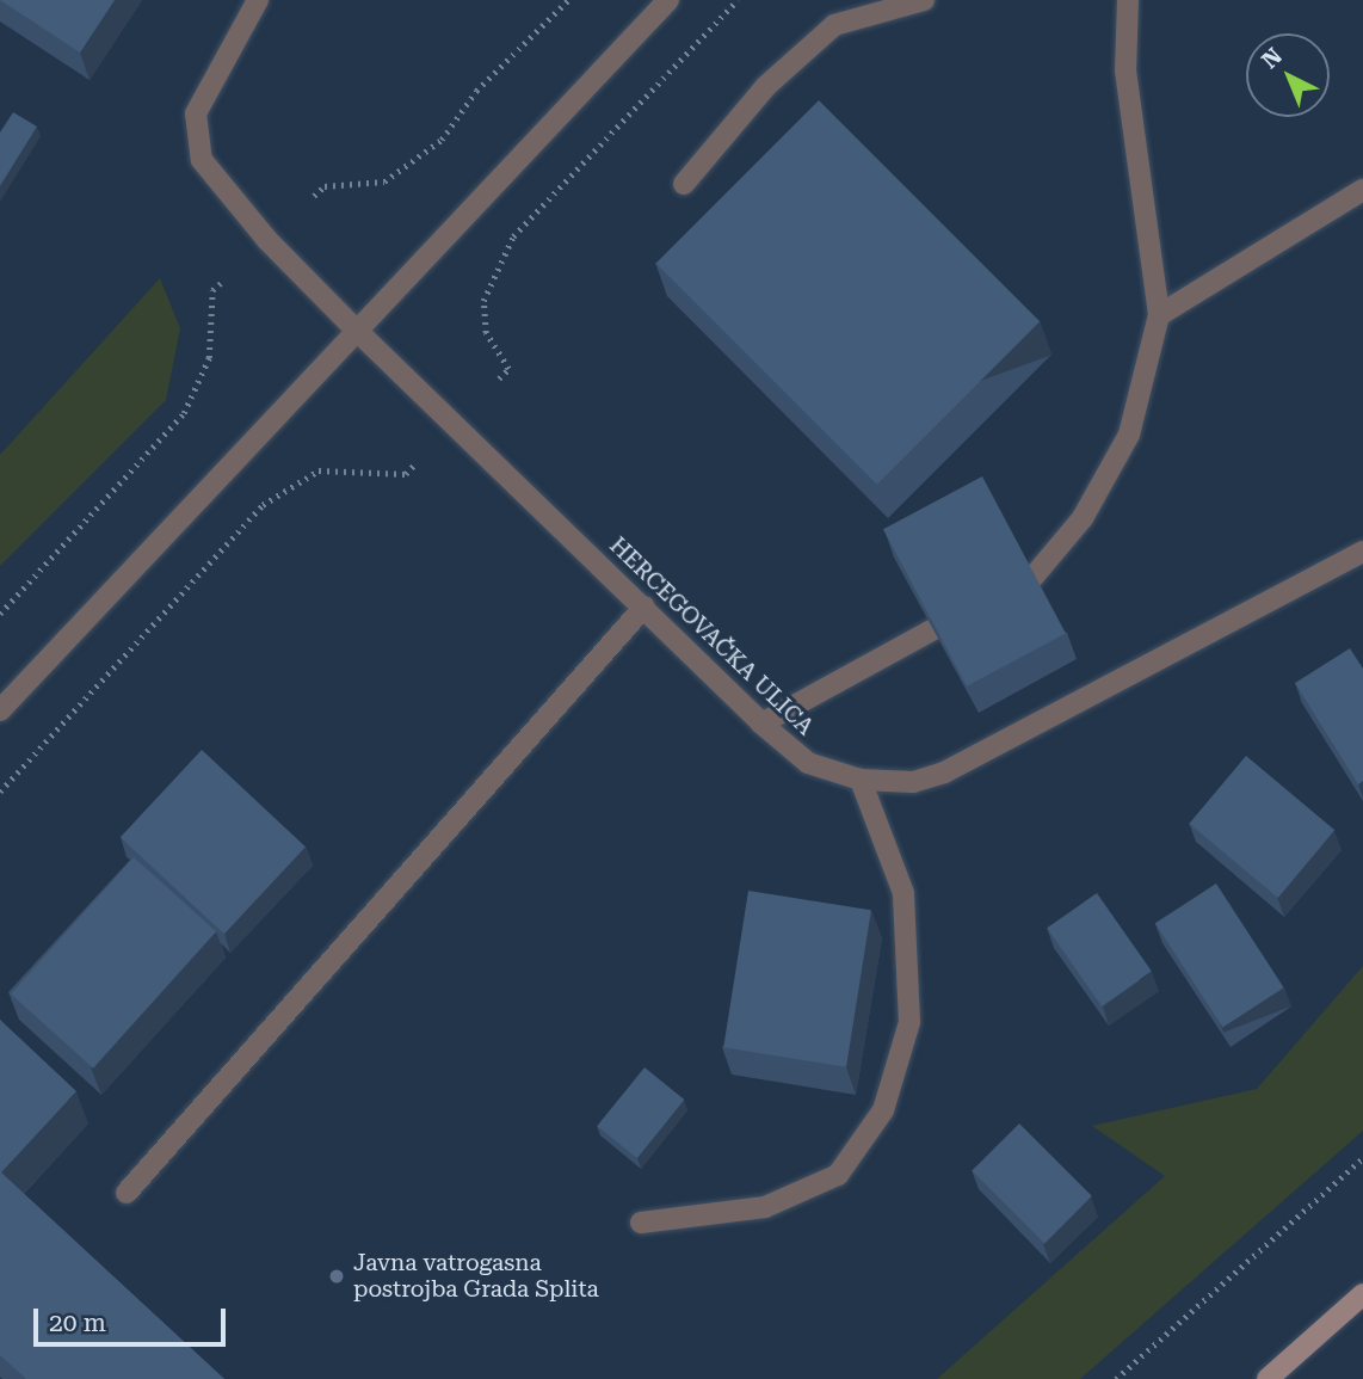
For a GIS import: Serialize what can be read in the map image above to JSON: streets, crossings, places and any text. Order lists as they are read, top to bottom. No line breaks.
{"streets":{"street":["HERCEGOVAČKA ULICA"]},"places":["Javna vatrogasna postrojba Grada Splita"],"scale_bar":"20 m","north":"top left"}
